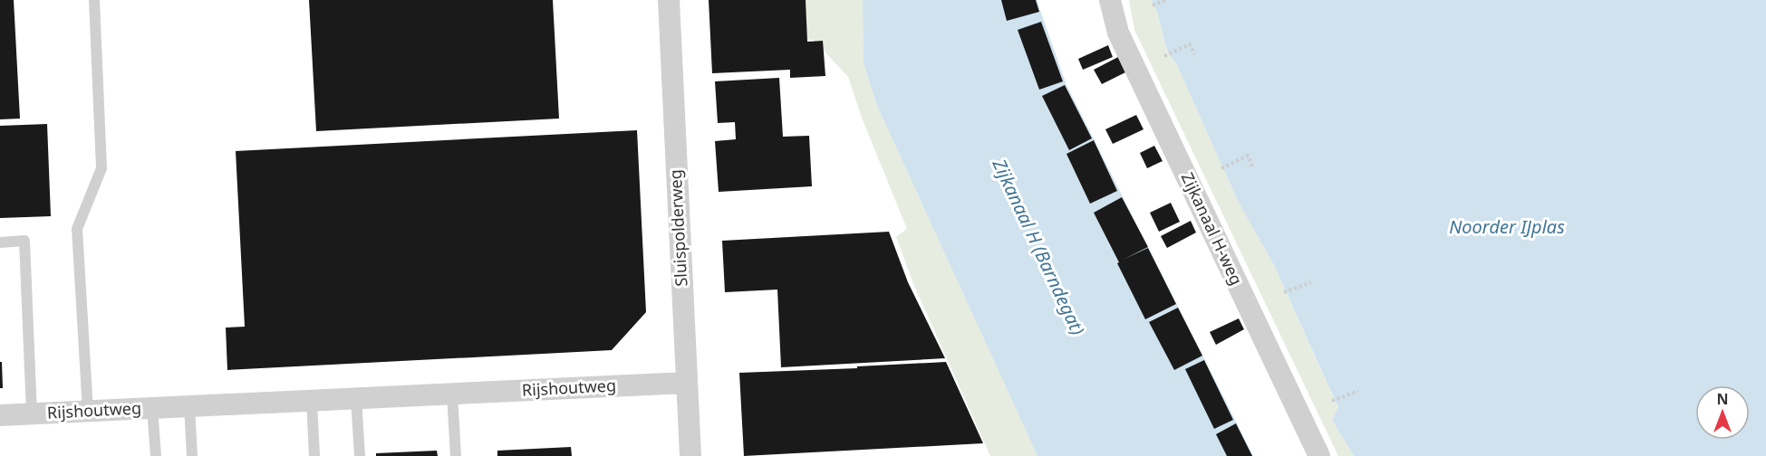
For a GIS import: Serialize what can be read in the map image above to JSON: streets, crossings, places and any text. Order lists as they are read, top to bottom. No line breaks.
{"streets":{"street":["Sluispolderweg","Zijkanaal H-weg","Rijshoutweg"]},"crossings":[["Sluispolderweg","Rijshoutweg"]],"water":["Noorder IJplas","Zijkanaal H (Barndegat)"],"north":"top"}
